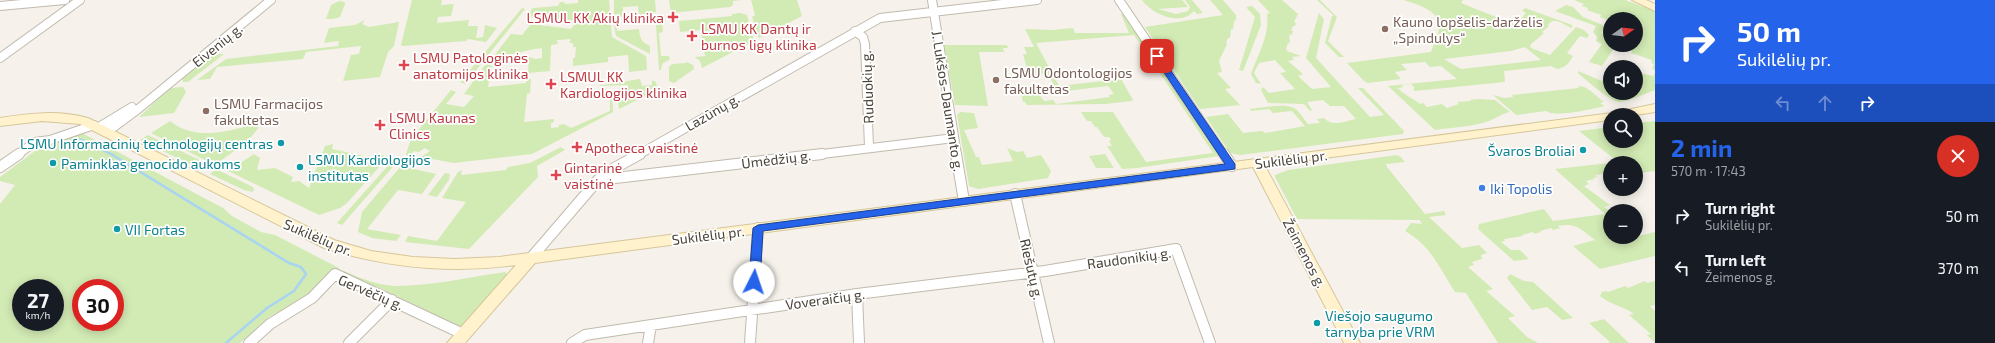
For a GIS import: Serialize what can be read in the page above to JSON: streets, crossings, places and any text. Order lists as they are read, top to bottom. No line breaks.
{"streets":{"main road":["Lazūnų g.","Sukilėlių pr.","Žeimenos g."],"street":["Eivenių g.","Ruduokių g.","J. Lukšos-Daumanto g.","Ūmėdžių g.","Raudonikių g.","Riešutų g.","Gervėčių g.","Voveraičių g."]},"crossings":[["Eivenių g.","Sukilėlių pr."],["Ruduokių g.","Lazūnų g."],["Ruduokių g.","Ūmėdžių g."],["J. Lukšos-Daumanto g.","Lazūnų g."],["J. Lukšos-Daumanto g.","Ūmėdžių g."],["J. Lukšos-Daumanto g.","Sukilėlių pr."],["Lazūnų g.","Ūmėdžių g."],["Lazūnų g.","Sukilėlių pr."],["Lazūnų g.","Gervėčių g."],["Sukilėlių pr.","Žeimenos g."],["Sukilėlių pr.","Riešutų g."],["Raudonikių g.","Riešutų g."],["Raudonikių g.","Voveraičių g."],["Riešutų g.","Voveraičių g."]],"places":{"health":["LSMUL KK Akių klinika","LSMU KK Dantų ir burnos ligų klinika","LSMU Patologinės anatomijos klinika","LSMUL KK Kardiologijos klinika","LSMU Kaunas Clinics","Apotheca vaistinė","Gintarinė vaistinė"],"other":["Kauno lopšelis-darželis „Spindulys“","LSMU Odontologijos fakultetas","LSMU Farmacijos fakultetas","LSMU Informacinių technologijų centras","Švaros Broliai","Paminklas genocido aukoms","LSMU Kardiologijos institutas","Iki Topolis","VII Fortas","Viešojo saugumo tarnyba prie VRM"]},"north":"right","page":{"turn":["50 m","Sukilėlių pr."],"map_buttons":["+","−"],"heading":["2 min","570 m · 17:43"],"list":[{"name":"Turn right","note":"Sukilėlių pr.","value":"50 m"},{"name":"Turn left","note":"Žeimenos g.","value":"370 m"}],"speed":"27 km/h","limit":"30"}}
